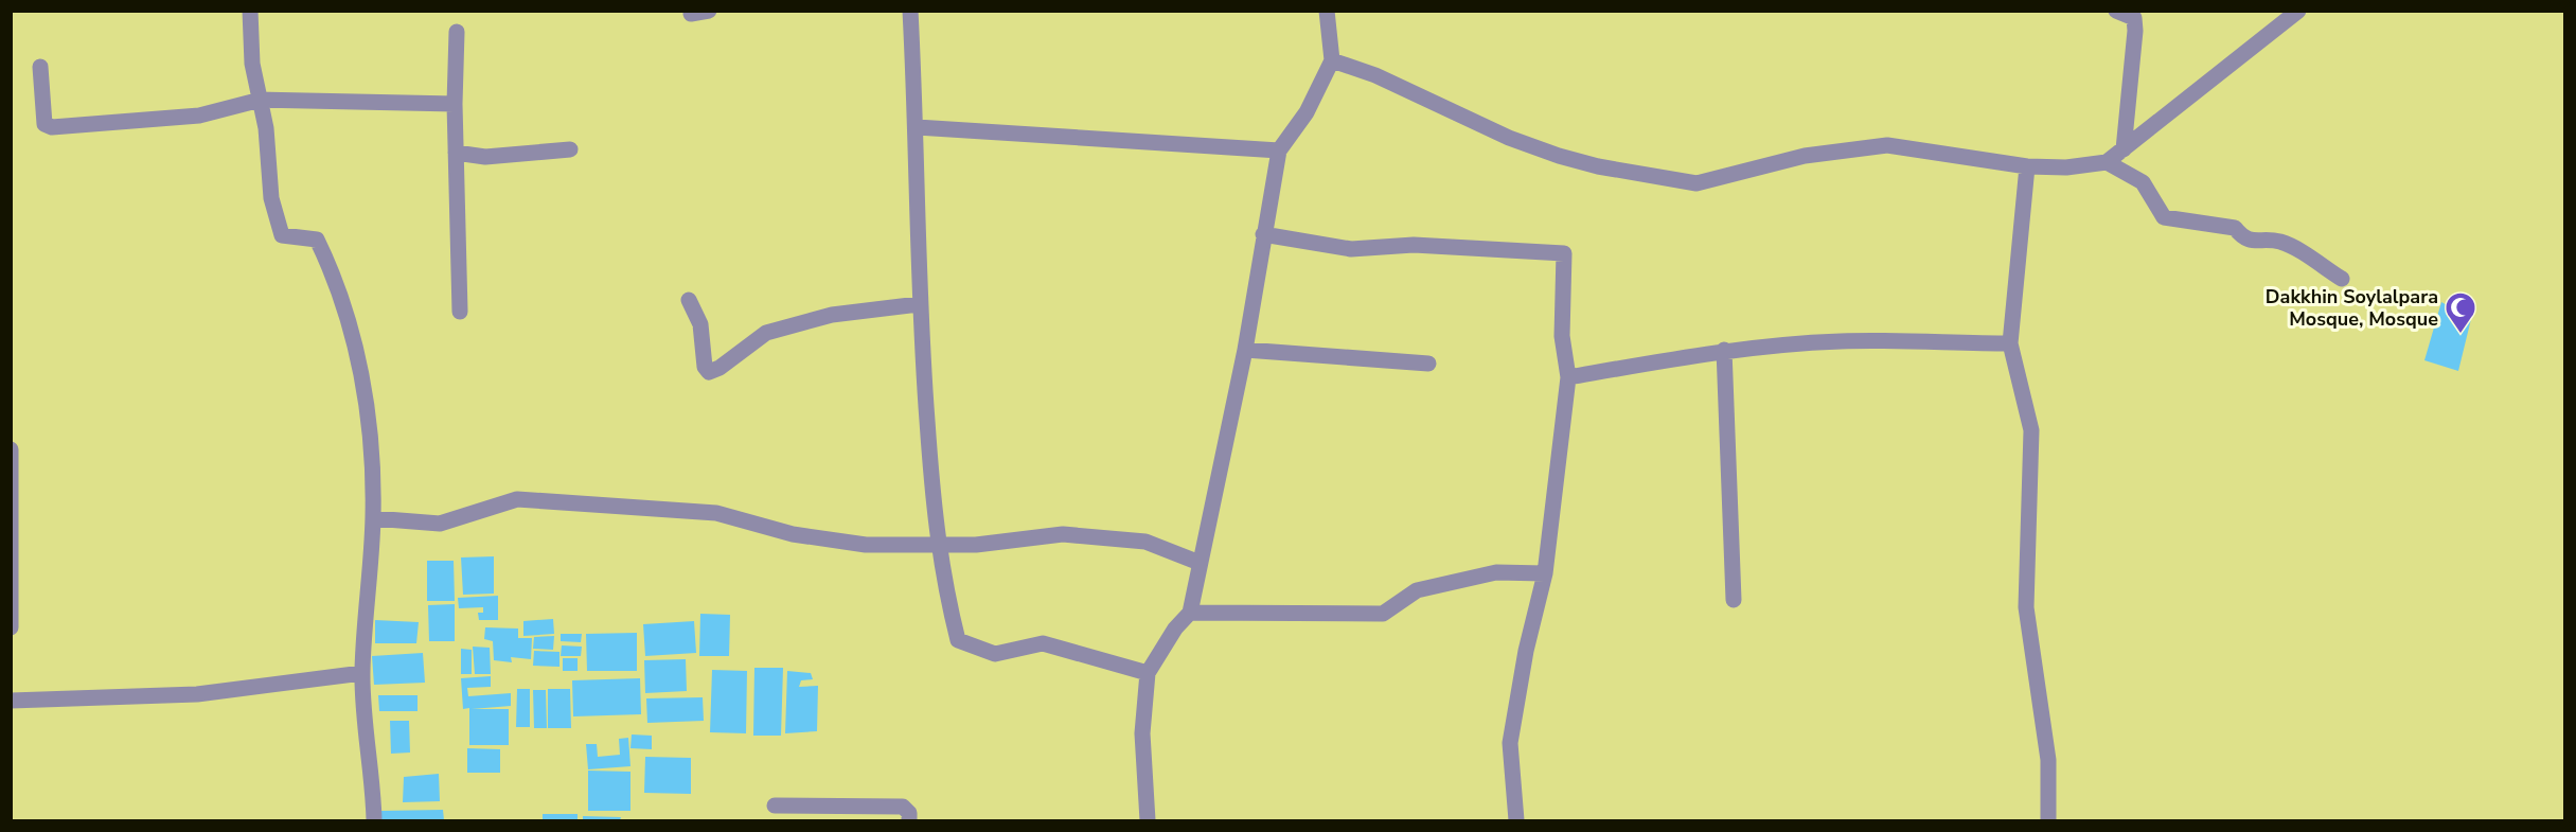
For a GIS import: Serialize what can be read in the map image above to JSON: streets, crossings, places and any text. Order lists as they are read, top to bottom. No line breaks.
{"places":{"mosque":["Dakkhin Soylalpara Mosque, Mosque"]}}
